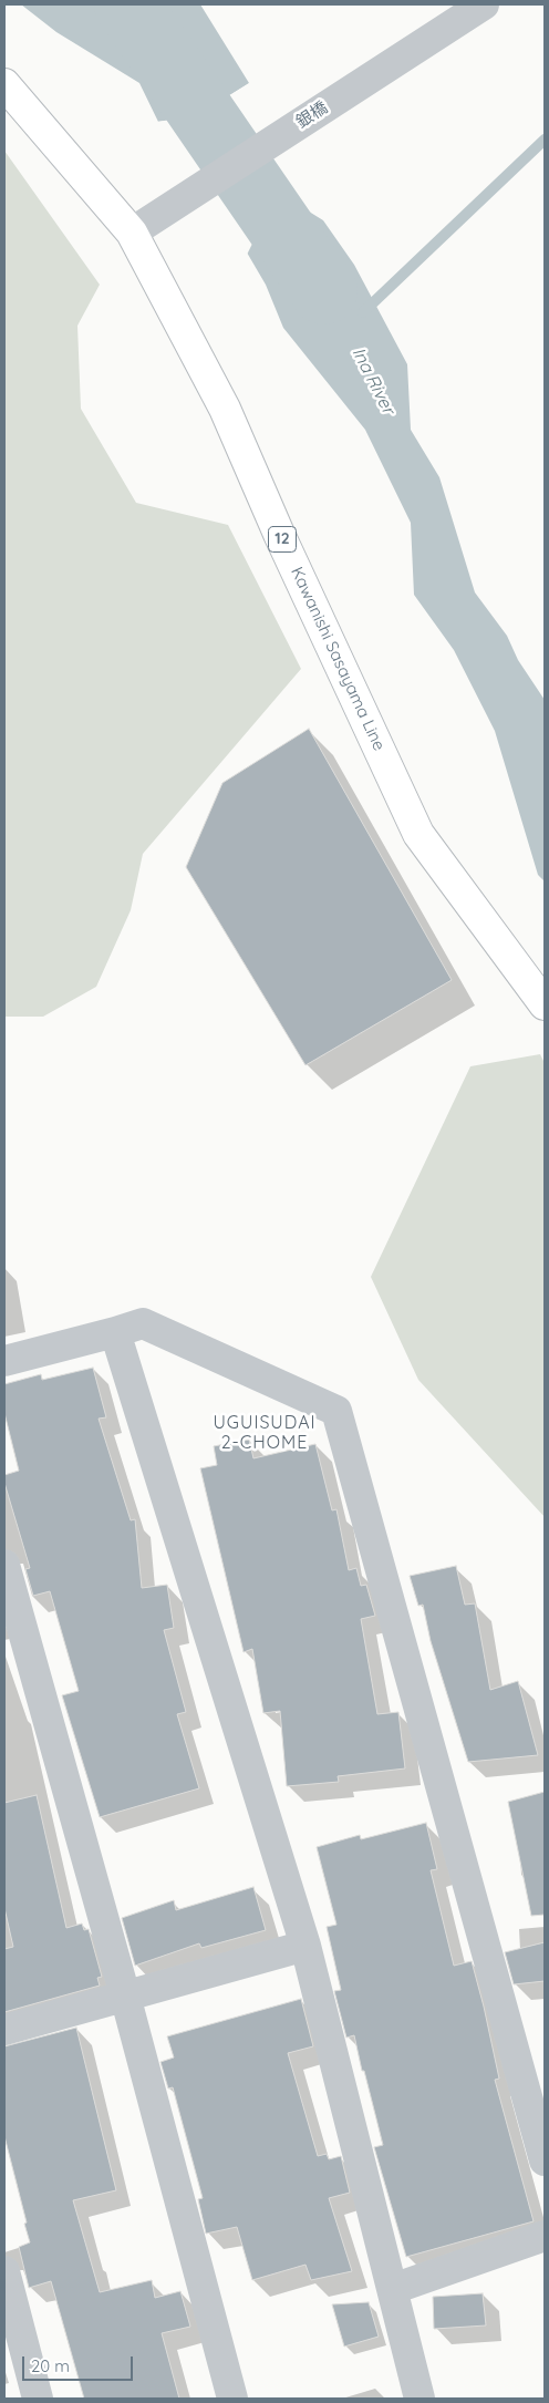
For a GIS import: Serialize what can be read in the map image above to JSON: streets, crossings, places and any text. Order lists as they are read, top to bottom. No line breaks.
{"streets":{"main road":["12","Kawanishi Sasayama Line"],"street":["銀橋"]},"crossings":[["銀橋","Kawanishi Sasayama Line"]],"districts":["UGUISUDAI 2-CHOME"],"water":["Ina River"],"scale_bar":"20 m"}
